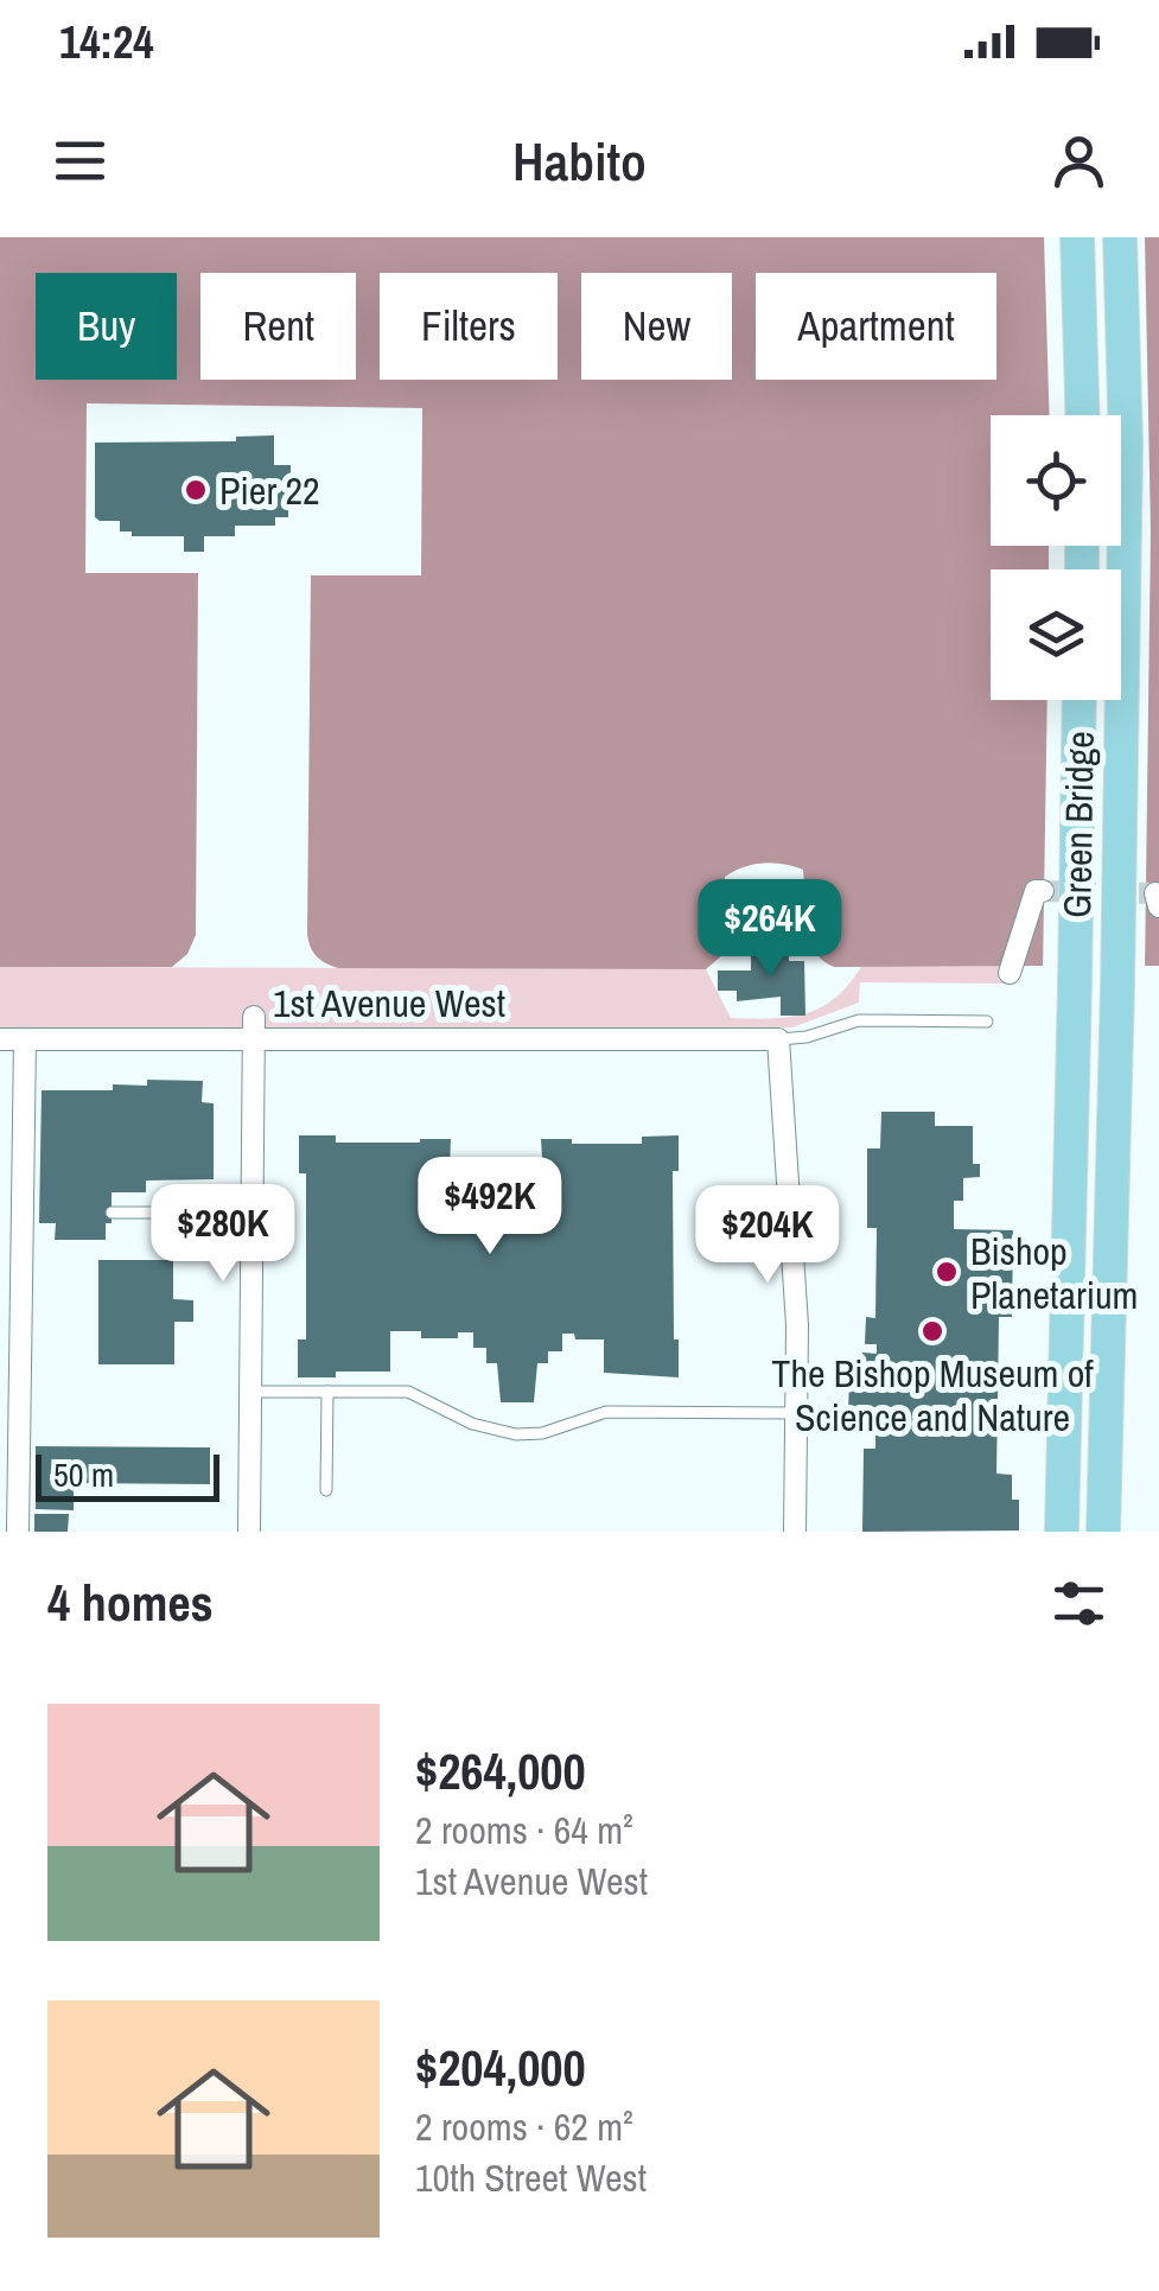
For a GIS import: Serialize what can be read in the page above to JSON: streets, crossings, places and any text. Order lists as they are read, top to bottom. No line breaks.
{"streets":{"main road":["Green Bridge"],"street":["1st Avenue West"]},"places":["Pier 22","Bishop Planetarium","The Bishop Museum of Science and Nature"],"scale_bar":"50 m","page":{"status":"14:24","header":"Habito","chip":["Buy","Rent","Filters","New","Apartment"],"price":["$264K","$492K","$280K","$204K"],"scale":"50 m","heading":"4 homes","list":[{"name":"$264,000","note":"2 rooms · 64 m² · 1st Avenue West"},{"name":"$204,000","note":"2 rooms · 62 m² · 10th Street West"}]}}
